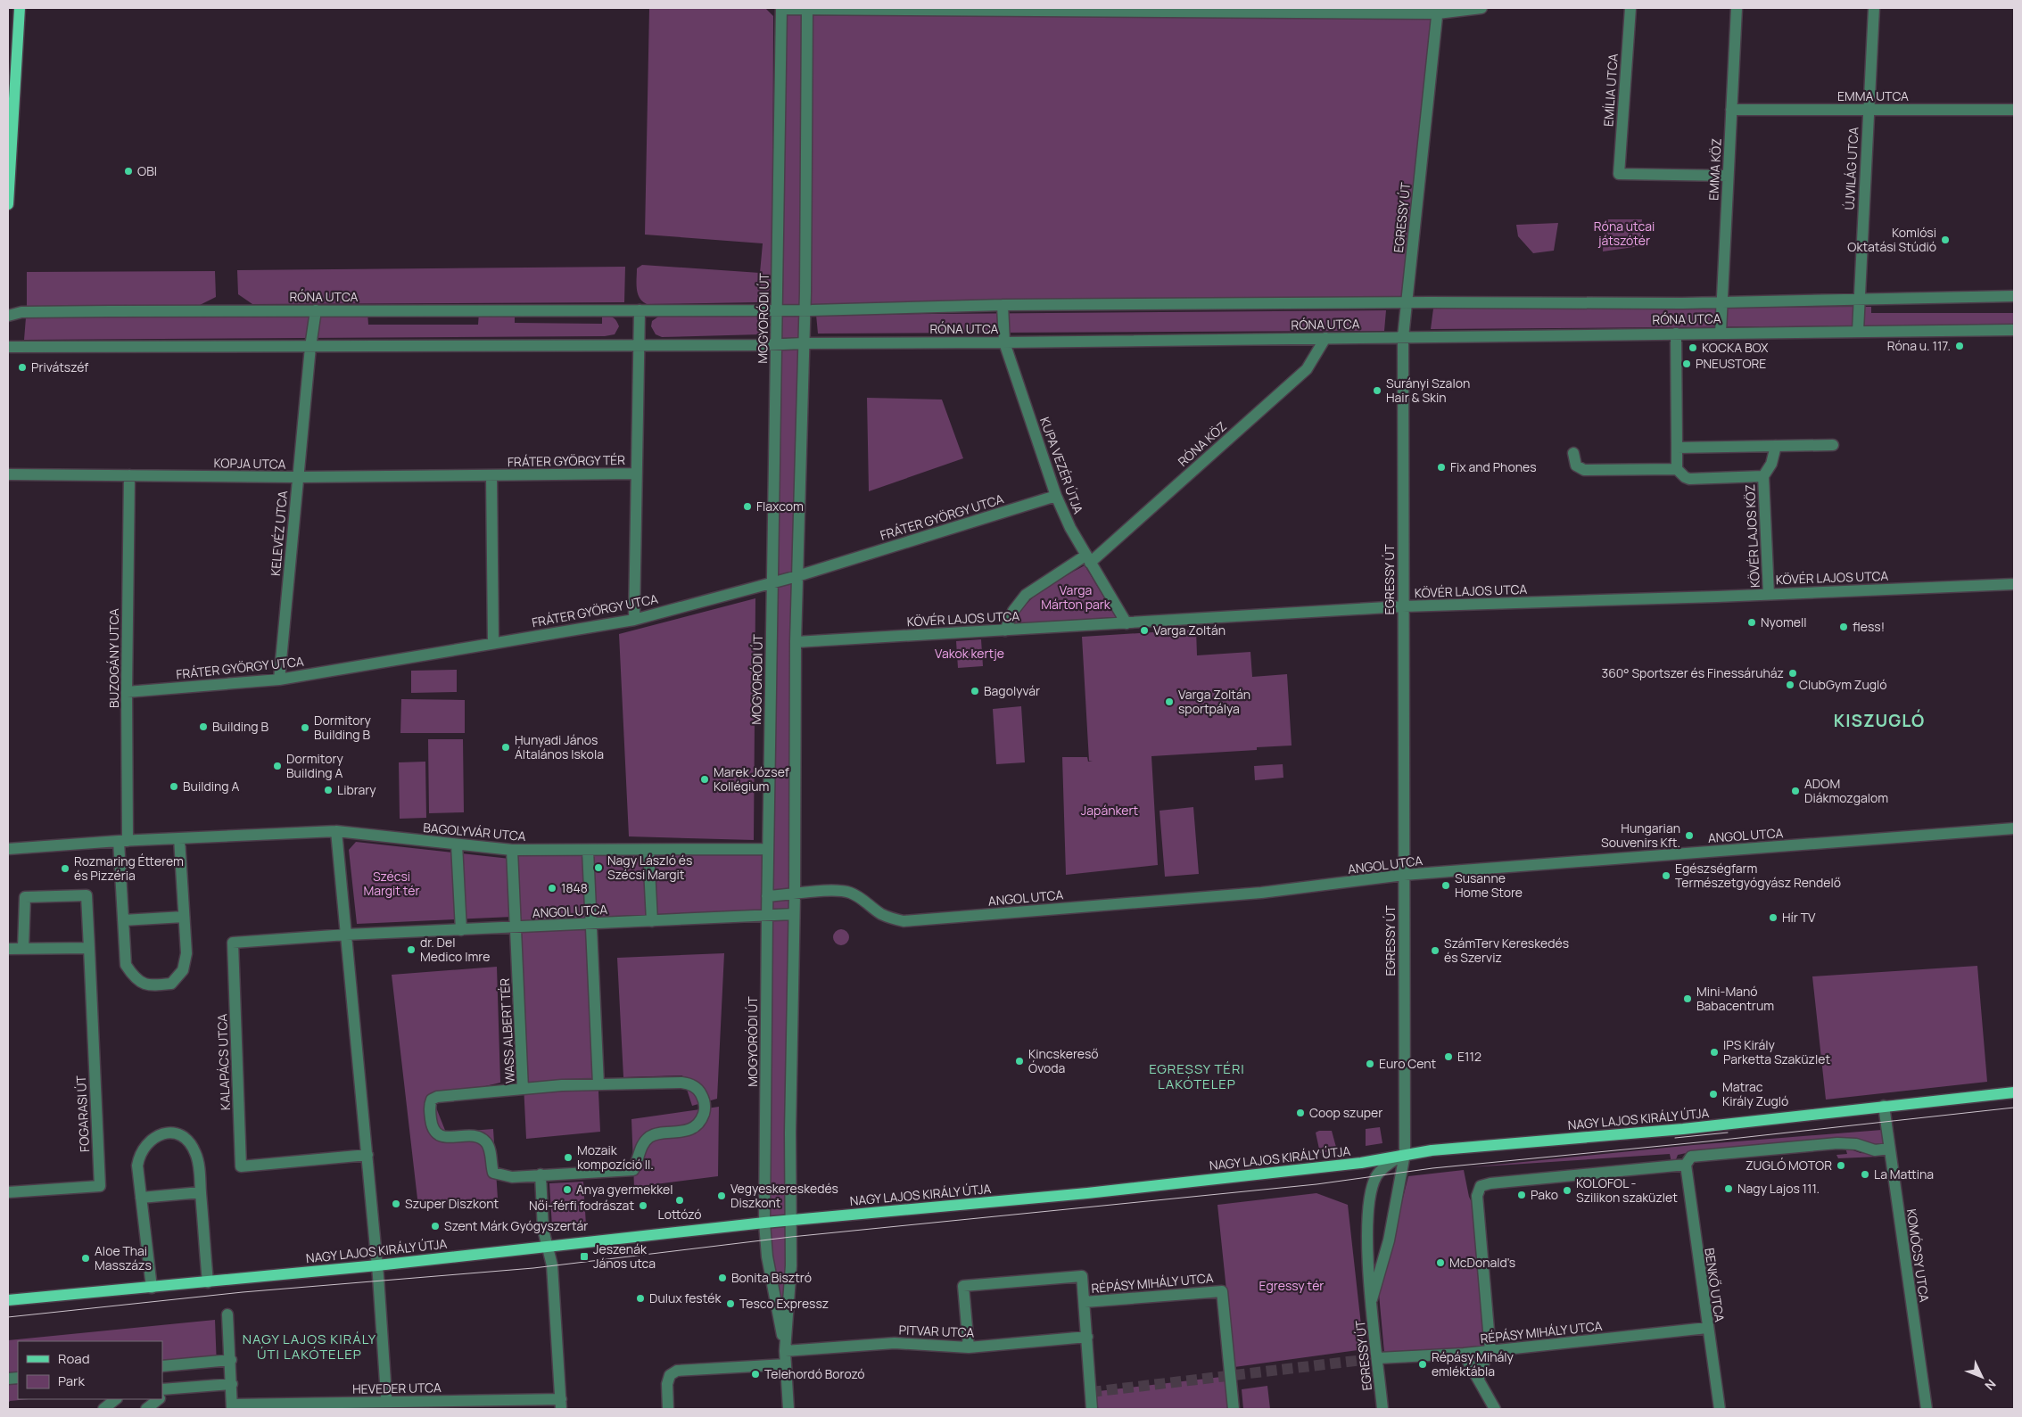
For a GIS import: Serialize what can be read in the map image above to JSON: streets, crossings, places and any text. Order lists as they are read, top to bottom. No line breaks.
{"streets":{"main road":["NAGY LAJOS KIRÁLY ÚTJA"],"street":["EMÍLIA UTCA","EMMA UTCA","ÚJVILÁG UTCA","EMMA KÖZ","EGRESSY ÚT","RÓNA UTCA","MOGYORÓDI ÚT","RÓNA KÖZ","FRÁTER GYÖRGY TÉR","KOPJA UTCA","KUPA VEZÉR ÚTJA","FRÁTER GYÖRGY UTCA","KELEVÉZ UTCA","KÖVÉR LAJOS KÖZ","KÖVÉR LAJOS UTCA","BUZOGÁNY UTCA","BAGOLYVÁR UTCA","ANGOL UTCA","WASS ALBERT TÉR","KALAPÁCS UTCA","FOGARASI ÚT","KOMÓCSY UTCA","RÉPÁSY MIHÁLY UTCA","BENKŐ UTCA","PITVAR UTCA","HEVEDER UTCA"]},"crossings":[["EMÍLIA UTCA","EMMA KÖZ"],["EMMA UTCA","ÚJVILÁG UTCA"],["EMMA UTCA","EMMA KÖZ"],["ÚJVILÁG UTCA","RÓNA UTCA"],["EMMA KÖZ","RÓNA UTCA"],["EGRESSY ÚT","RÓNA UTCA"],["EGRESSY ÚT","KÖVÉR LAJOS UTCA"],["EGRESSY ÚT","ANGOL UTCA"],["EGRESSY ÚT","NAGY LAJOS KIRÁLY ÚTJA"],["EGRESSY ÚT","RÉPÁSY MIHÁLY UTCA"],["RÓNA UTCA","MOGYORÓDI ÚT"],["RÓNA UTCA","RÓNA KÖZ"],["RÓNA UTCA","KUPA VEZÉR ÚTJA"],["RÓNA UTCA","KELEVÉZ UTCA"],["MOGYORÓDI ÚT","FRÁTER GYÖRGY UTCA"],["MOGYORÓDI ÚT","KÖVÉR LAJOS UTCA"],["MOGYORÓDI ÚT","BAGOLYVÁR UTCA"],["MOGYORÓDI ÚT","ANGOL UTCA"],["MOGYORÓDI ÚT","NAGY LAJOS KIRÁLY ÚTJA"],["MOGYORÓDI ÚT","PITVAR UTCA"],["RÓNA KÖZ","KUPA VEZÉR ÚTJA"],["RÓNA KÖZ","KÖVÉR LAJOS UTCA"],["FRÁTER GYÖRGY TÉR","KOPJA UTCA"],["FRÁTER GYÖRGY TÉR","FRÁTER GYÖRGY UTCA"],["KOPJA UTCA","KELEVÉZ UTCA"],["KOPJA UTCA","BUZOGÁNY UTCA"],["KUPA VEZÉR ÚTJA","FRÁTER GYÖRGY UTCA"],["KUPA VEZÉR ÚTJA","KÖVÉR LAJOS UTCA"],["FRÁTER GYÖRGY UTCA","KELEVÉZ UTCA"],["FRÁTER GYÖRGY UTCA","BUZOGÁNY UTCA"],["KÖVÉR LAJOS KÖZ","KÖVÉR LAJOS UTCA"],["BUZOGÁNY UTCA","BAGOLYVÁR UTCA"],["BAGOLYVÁR UTCA","WASS ALBERT TÉR"],["ANGOL UTCA","WASS ALBERT TÉR"],["ANGOL UTCA","KALAPÁCS UTCA"],["NAGY LAJOS KIRÁLY ÚTJA","KOMÓCSY UTCA"],["RÉPÁSY MIHÁLY UTCA","BENKŐ UTCA"]],"districts":["KISZUGLÓ","EGRESSY TÉRI LAKÓTELEP","NAGY LAJOS KIRÁLY ÚTI LAKÓTELEP"],"parks":["Róna utcai játszótér","Varga Márton park","Vakok kertje","Japánkert","Szécsi Margit tér","Egressy tér"],"places":{"other":["OBI","Komlósi Oktatási Stúdió","Róna u. 117.","KOCKA BOX","PNEUSTORE","Privátszéf","Surányi Szalon Hair & Skin","Fix and Phones","Flaxcom","Nyomell","fless!","Varga Zoltán","360° Sportszer és Finessáruház","ClubGym Zugló","Bagolyvár","Varga Zoltán sportpálya","Building B","Dormitory Building B","Hunyadi János Általános Iskola","Dormitory Building A","Marek József Kollégium","Building A","Library","ADOM Diákmozgalom","Hungarian Souvenirs Kft.","Nagy László és Szécsi Margit","Rozmaring Étterem és Pizzéria","Egészségfarm Természetgyógyász Rendelő","Susanne Home Store","1848","Hír TV","dr. Del Medico Imre","SzámTerv Kereskedés és Szerviz","Mini-Manó Babacentrum","IPS Király Parketta Szaküzlet","E112","Kincskereső Óvoda","Euro Cent","Matrac Király Zugló","Coop szuper","Mozaik kompozíció II.","ZUGLÓ MOTOR","La Mattina","Nagy Lajos 111.","Anya gyermekkel","KOLOFOL - Szilikon szaküzlet","Pako","Vegyeskereskedés Diszkont","Lottózó","Szuper Diszkont","Női-férfi fodrászat","Szent Márk Gyógyszertár","Aloe Thai Masszázs","McDonald's","Bonita Bisztró","Dulux festék","Tesco Expressz","Répásy Mihály emléktábla","Telehordó Borozó"],"transit":["Jeszenák János utca"]},"legend":["Road","Park"],"north":"bottom right"}
